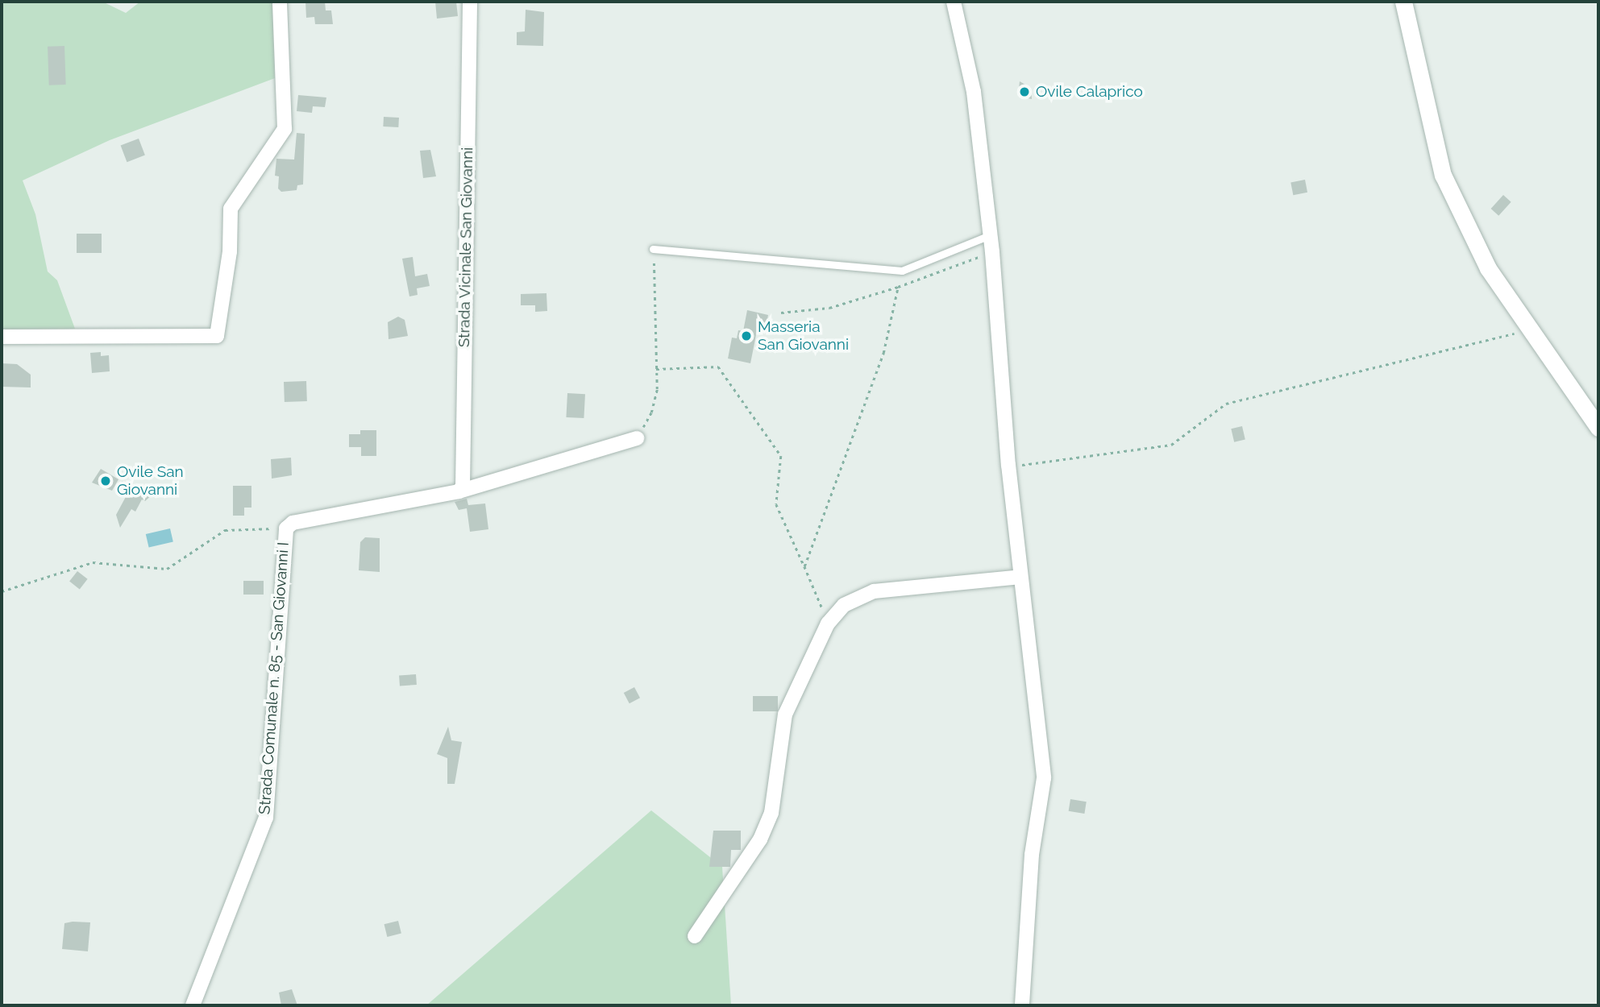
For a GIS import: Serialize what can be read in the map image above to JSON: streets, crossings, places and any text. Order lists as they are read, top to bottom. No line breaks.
{"streets":{"street":["Strada Vicinale San Giovanni","Strada Comunale n. 85 - San Giovanni I"]},"crossings":[["Strada Vicinale San Giovanni","Strada Comunale n. 85 - San Giovanni I"]],"places":["Ovile Calaprico","Masseria San Giovanni","Ovile San Giovanni"]}
